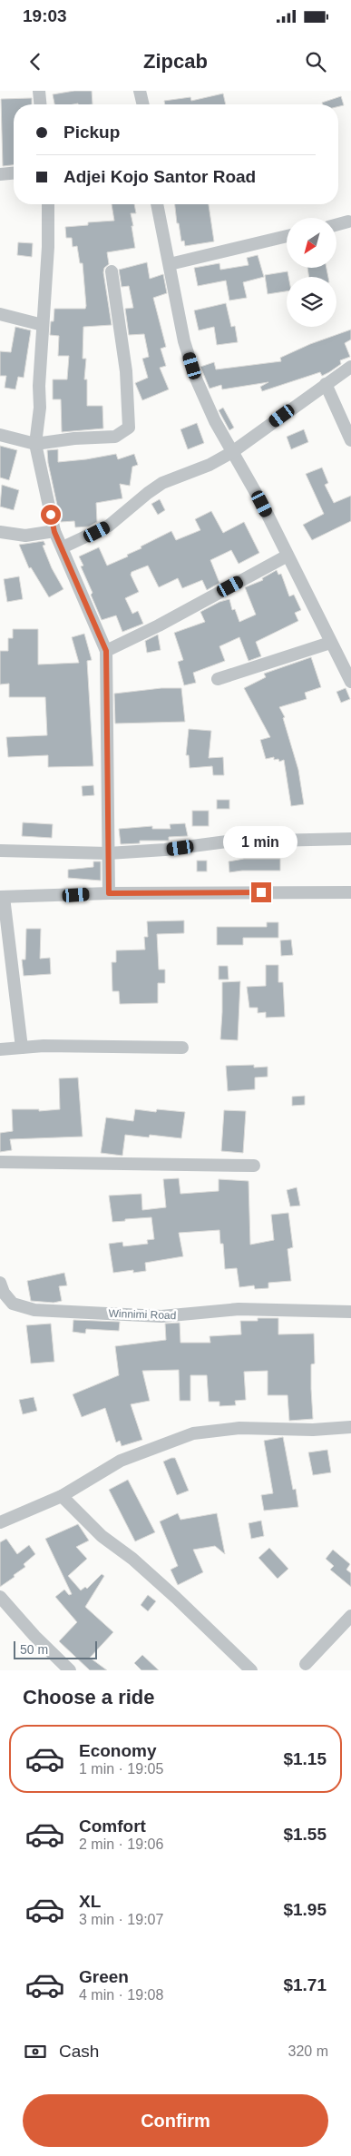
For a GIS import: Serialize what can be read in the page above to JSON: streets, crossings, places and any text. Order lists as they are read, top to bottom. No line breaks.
{"streets":{"street":["Winnimi Road"]},"scale_bar":"50 m","north":"bottom left","page":{"status":"19:03","header":"Zipcab","banner":["Pickup","Adjei Kojo Santor Road"],"bubble":"1 min","scale":"50 m","heading":"Choose a ride","list":[{"name":"Economy","note":"1 min · 19:05","value":"$1.15"},{"name":"Comfort","note":"2 min · 19:06","value":"$1.55"},{"name":"XL","note":"3 min · 19:07","value":"$1.95"},{"name":"Green","note":"4 min · 19:08","value":"$1.71"}],"pay":["Cash","320 m"],"buttons":"Confirm"}}
